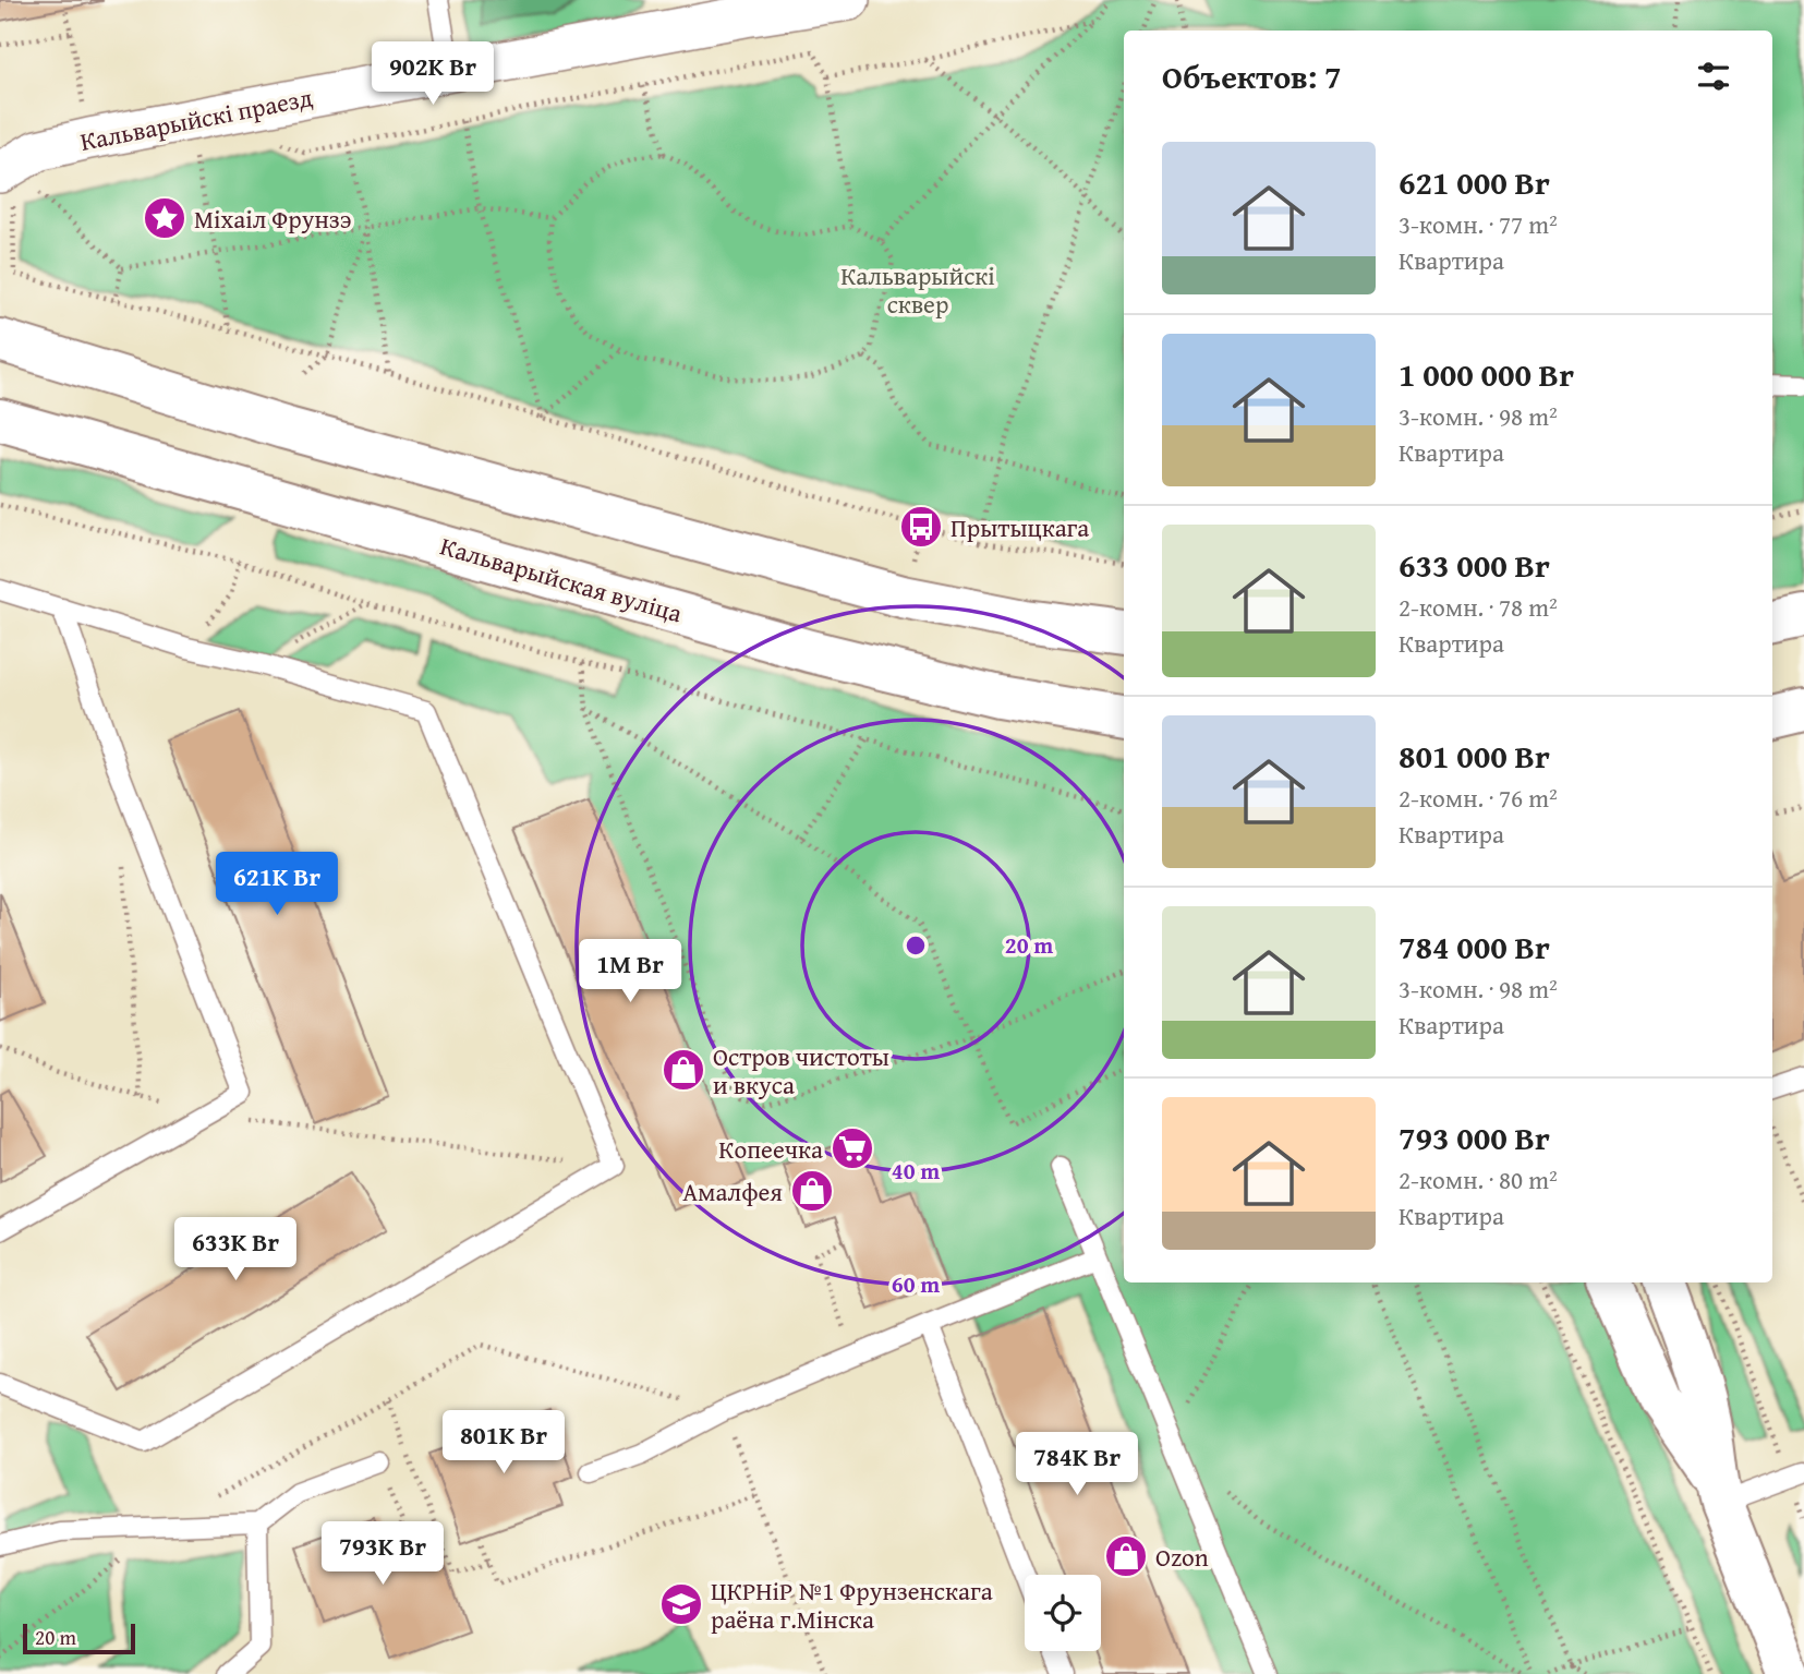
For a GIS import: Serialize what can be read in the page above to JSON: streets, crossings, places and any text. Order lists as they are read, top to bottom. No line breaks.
{"streets":{"main road":["Кальварыйская вуліца"],"street":["Кальварыйскі праезд"]},"parks":["Кальварыйскі сквер"],"places":{"place":["Міхаіл Фрунзэ"],"bus stop":["Прытыцкага"],"shop":["Остров чистоты и вкуса","Амалфея","Ozon"],"supermarket":["Копеечка"],"school or university":["ЦКРНіР №1 Фрунзенскага раёна г.Мінска"]},"scale_bar":"20 m","page":{"heading":"Объектов: 7","price":["902K Br","621K Br","1M Br","633K Br","801K Br","784K Br","793K Br"],"list":[{"name":"621 000 Br","note":"3-комн. · 77 m² · Квартира"},{"name":"1 000 000 Br","note":"3-комн. · 98 m² · Квартира"},{"name":"633 000 Br","note":"2-комн. · 78 m² · Квартира"},{"name":"801 000 Br","note":"2-комн. · 76 m² · Квартира"},{"name":"784 000 Br","note":"3-комн. · 98 m² · Квартира"},{"name":"793 000 Br","note":"2-комн. · 80 m² · Квартира"}],"scale":"20 m"},"rings":["20 m","40 m","60 m"]}
